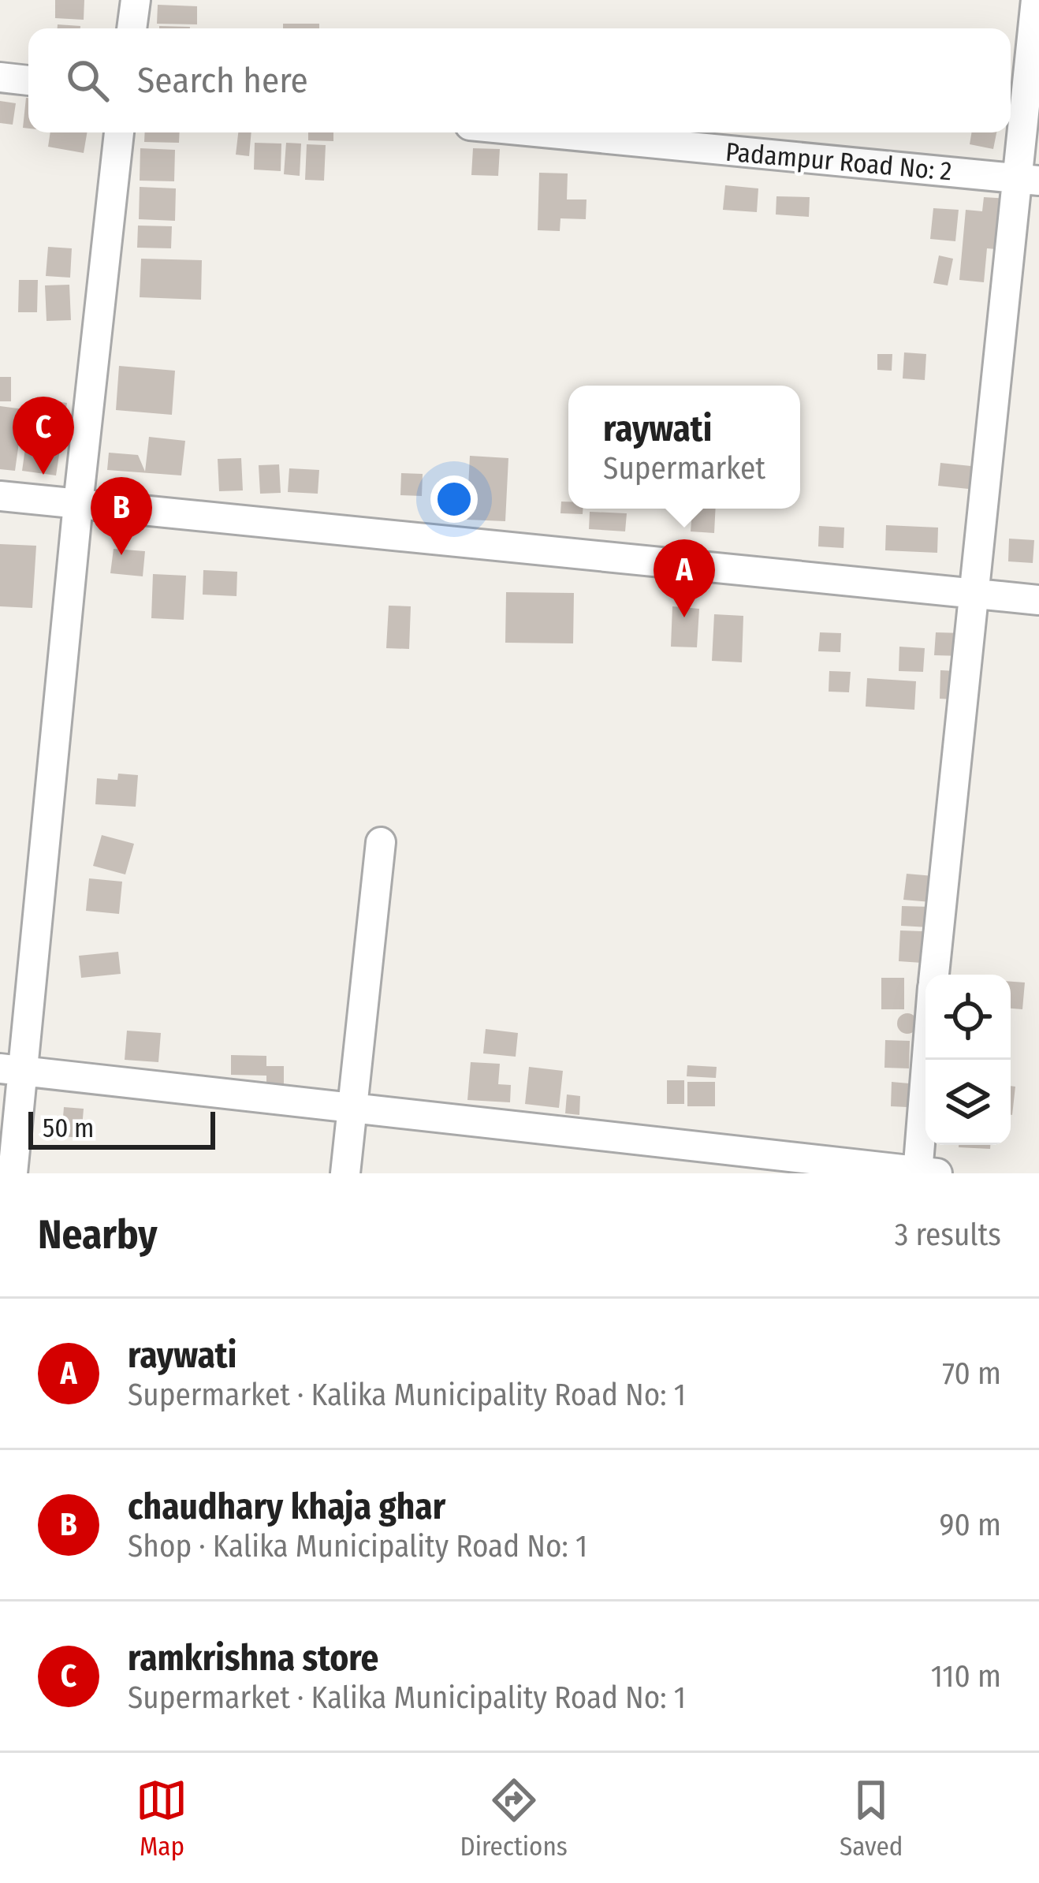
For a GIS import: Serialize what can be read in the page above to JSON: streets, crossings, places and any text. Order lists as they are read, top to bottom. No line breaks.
{"streets":{"street":["Padampur Road No: 2"]},"scale_bar":"50 m","page":{"search":"Search here","popup":["raywati","Supermarket"],"pins":["C","B","A"],"scale":"50 m","heading":["Nearby","3 results"],"list":[{"mark":"A","name":"raywati","note":"Supermarket · Kalika Municipality Road No: 1","value":"70 m"},{"mark":"B","name":"chaudhary khaja ghar","note":"Shop · Kalika Municipality Road No: 1","value":"90 m"},{"mark":"C","name":"ramkrishna store","note":"Supermarket · Kalika Municipality Road No: 1","value":"110 m"}],"nav":["Map","Directions","Saved"]}}
